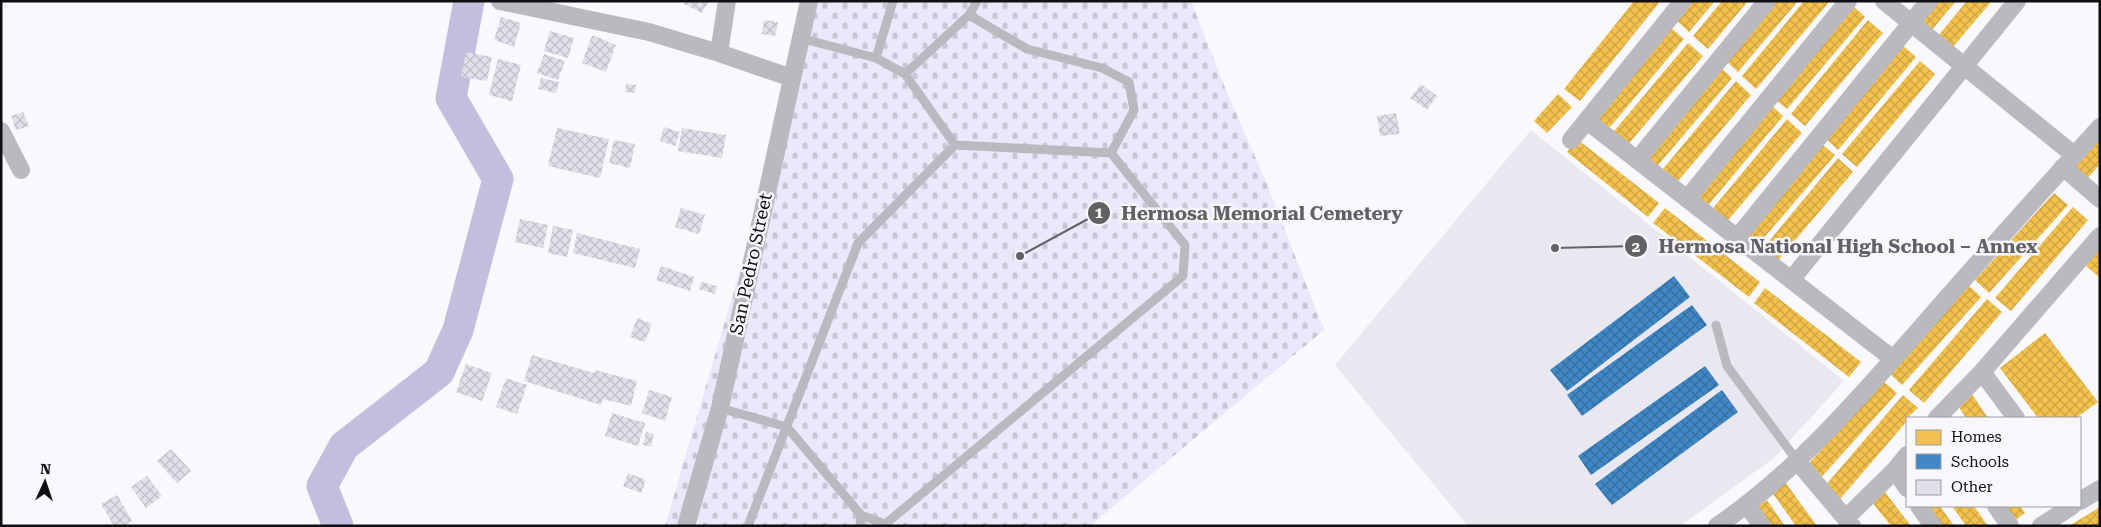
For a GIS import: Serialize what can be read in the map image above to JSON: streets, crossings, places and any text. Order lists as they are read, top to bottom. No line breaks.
{"streets":{"street":["San Pedro Street"]},"places":["Hermosa National High School – Annex","Hermosa Memorial Cemetery"],"legend":["Homes","Schools","Other"],"north":"top"}
